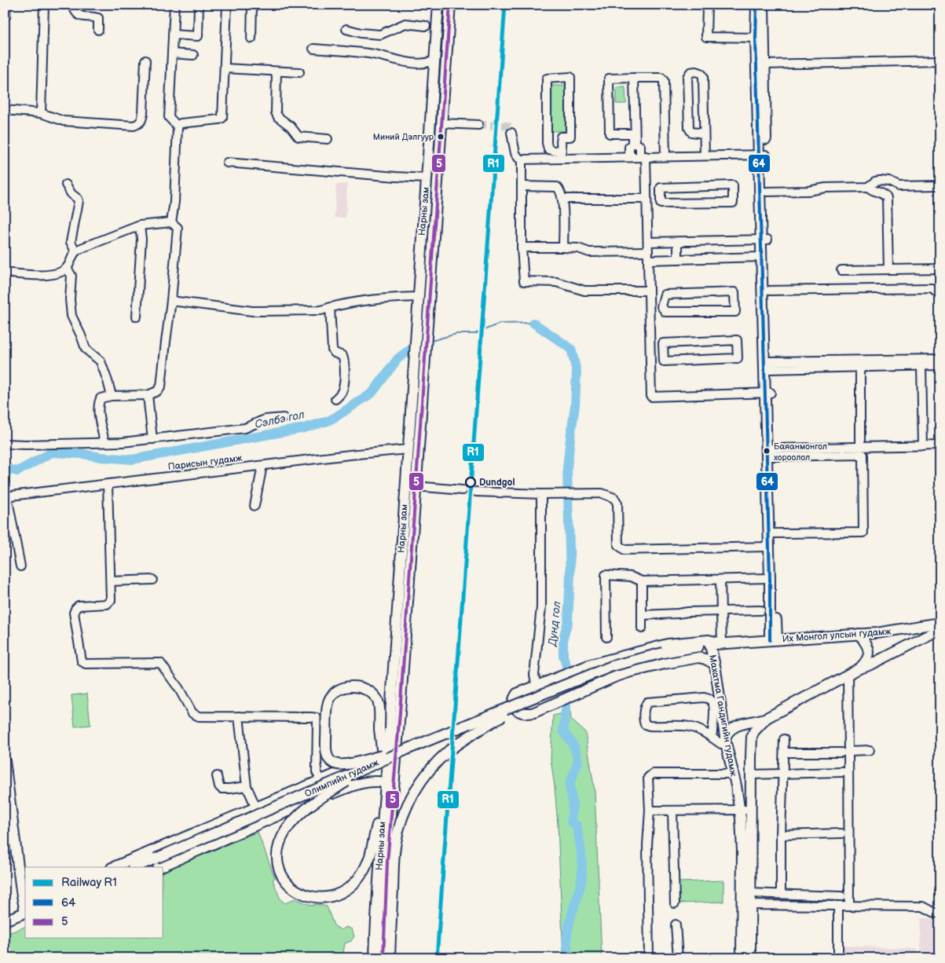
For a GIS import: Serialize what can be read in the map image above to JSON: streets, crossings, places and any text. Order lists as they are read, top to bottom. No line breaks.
{"streets":{"main road":["Нарны зам","Их Монгол улсын гудамж","Махатма Гандигийн гудамж","Олимпийн гудамж"],"street":["Парисын гудамж"]},"crossings":[["Нарны зам","Парисын гудамж"],["Их Монгол улсын гудамж","Махатма Гандигийн гудамж"],["Их Монгол улсын гудамж","Олимпийн гудамж"]],"water":["Сэлбэ гол","Дунд гол"],"places":["Миний Дэлгуур","Баяанмонгол хороолол","Dundgol"],"lines":["rail line R1","transit line 64","transit line 5"],"legend":["Railway R1","64","5"]}
